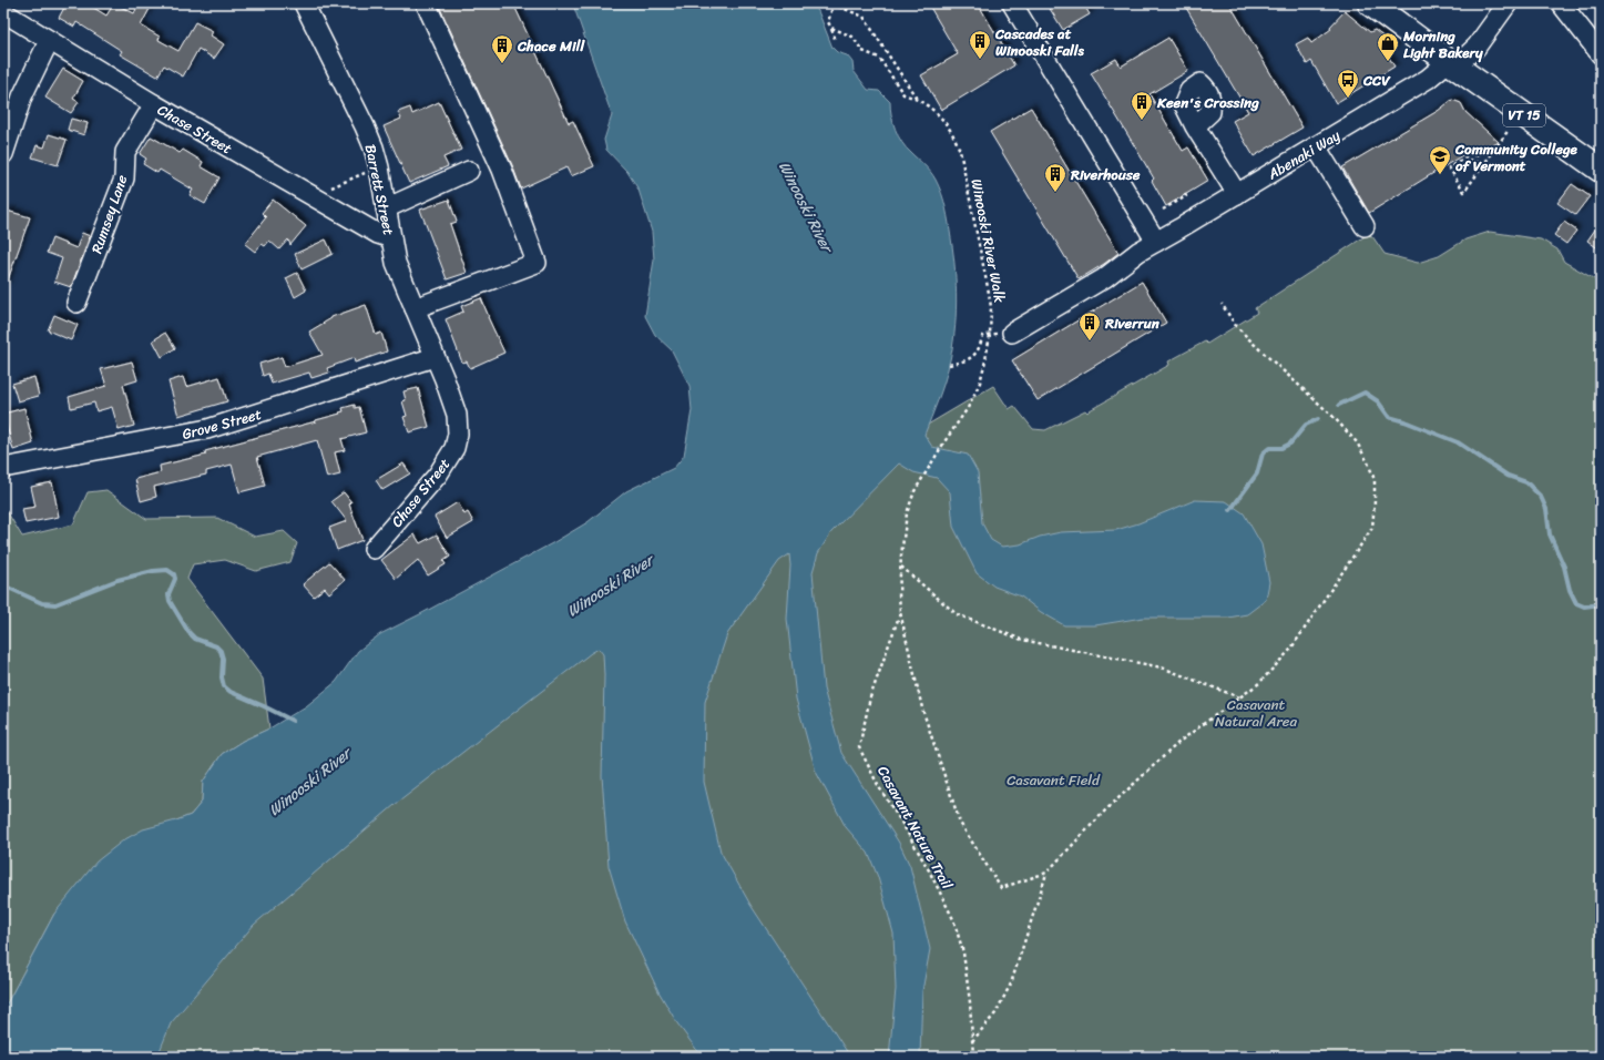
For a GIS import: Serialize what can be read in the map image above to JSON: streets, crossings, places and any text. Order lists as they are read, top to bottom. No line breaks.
{"streets":{"main road":["VT 15"],"street":["Chase Street","Abenaki Way","Barrett Street","Rumsey Lane","Grove Street"],"path":["Winooski River Walk","Casavant Nature Trail"]},"crossings":[["VT 15","Abenaki Way"],["Chase Street","Barrett Street"],["Chase Street","Rumsey Lane"],["Chase Street","Grove Street"],["Barrett Street","Grove Street"],["Winooski River Walk","Casavant Nature Trail"]],"water":["Winooski River"],"parks":["Casavant Natural Area","Casavant Field"],"places":{"building":["Cascades at Winooski Falls","Chace Mill","Keen's Crossing","Riverhouse","Riverrun"],"shop":["Morning Light Bakery"],"bus stop":["CCV"],"school or university":["Community College of Vermont"]}}
